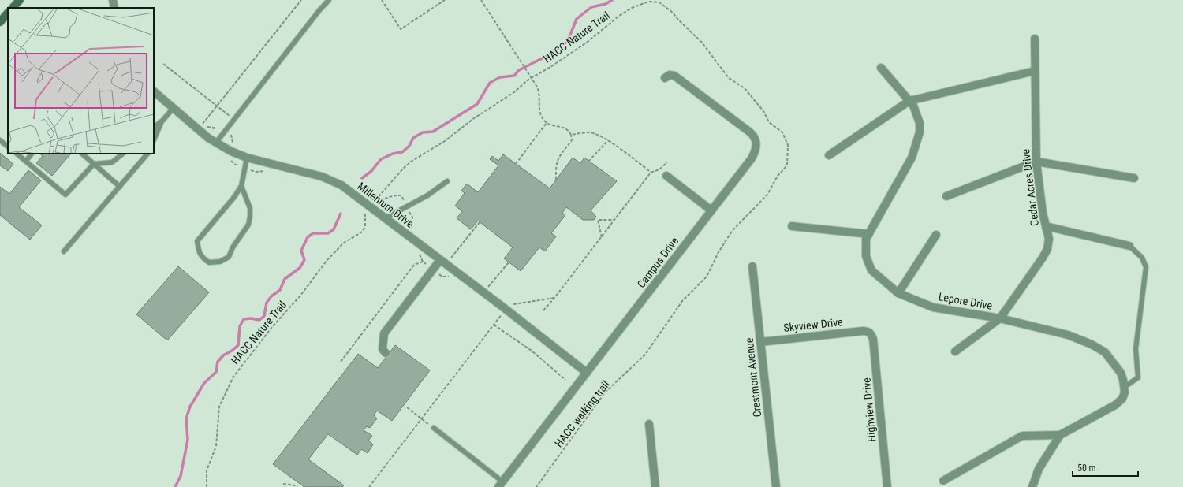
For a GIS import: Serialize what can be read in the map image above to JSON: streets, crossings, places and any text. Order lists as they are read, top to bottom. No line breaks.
{"streets":{"street":["Cedar Acres Drive","Millenium Drive","Campus Drive","Lepore Drive","Skyview Drive","Crestmont Avenue","Highview Drive"],"path":["HACC Nature Trail","HACC walking trail"]},"crossings":[["HACC Nature Trail","HACC walking trail"],["Cedar Acres Drive","Lepore Drive"],["Millenium Drive","Campus Drive"],["Skyview Drive","Crestmont Avenue"],["Skyview Drive","Highview Drive"]],"scale_bar":"50 m"}
